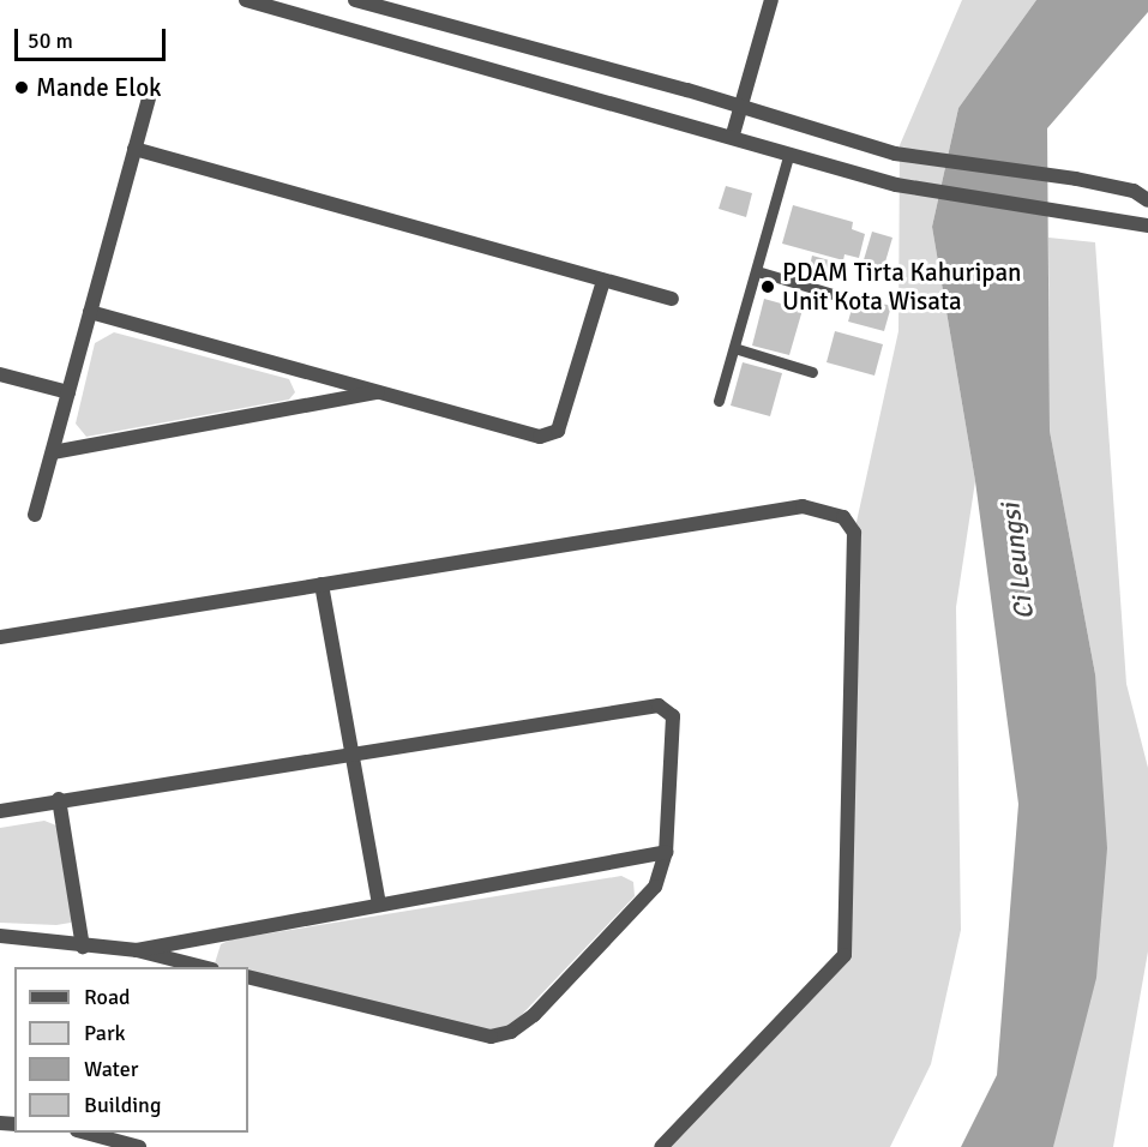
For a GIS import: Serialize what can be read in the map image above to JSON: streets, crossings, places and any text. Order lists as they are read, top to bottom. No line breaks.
{"water":["Ci Leungsi"],"places":["Mande Elok","PDAM Tirta Kahuripan Unit Kota Wisata"],"legend":["Road","Park","Water","Building"],"scale_bar":"50 m"}
